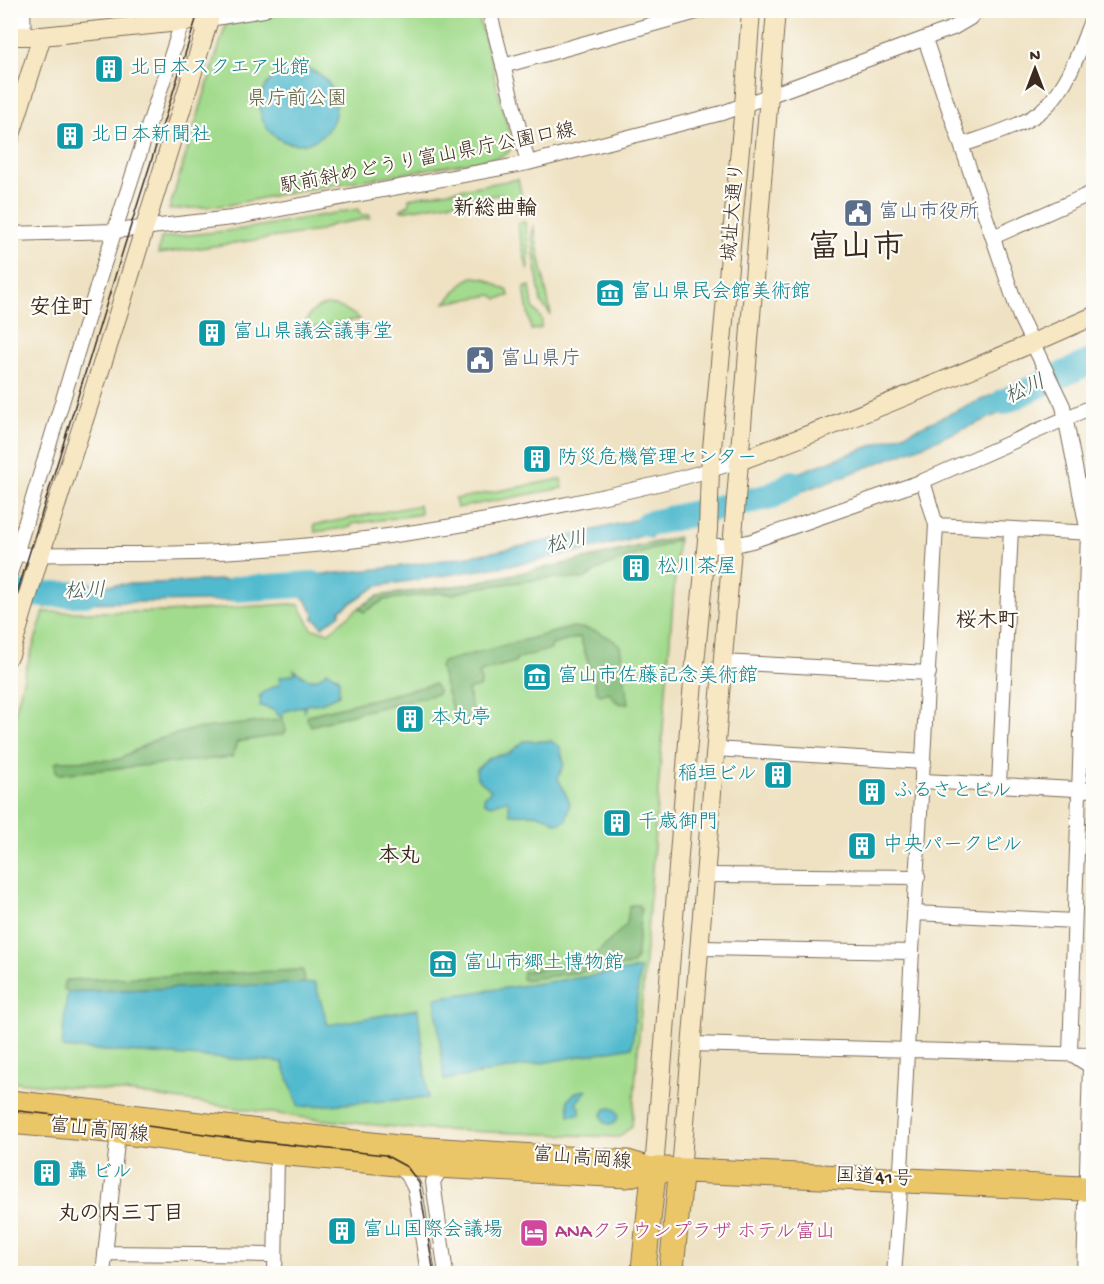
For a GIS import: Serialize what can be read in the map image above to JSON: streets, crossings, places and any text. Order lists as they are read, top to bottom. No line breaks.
{"streets":{"highway":["国道41号"],"main road":["富山高岡線"],"street":["駅前斜めどうり富山県庁公園口線","城址大通り"]},"crossings":[["駅前斜めどうり富山県庁公園口線","城址大通り"],["城址大通り","富山高岡線"],["城址大通り","国道41号"],["富山高岡線","国道41号"]],"districts":["新総曲輪","富山市","安住町","桜木町","本丸","丸の内三丁目"],"water":["松川"],"parks":["県庁前公園"],"places":{"building":["北日本スクエア北館","北日本新聞社","富山県議会議事堂","防災危機管理センター","松川茶屋","本丸亭","稲垣ビル","ふるさとビル","千歳御門","中央パークビル","轟 ビル","富山国際会議場"],"public building":["富山市役所","富山県庁"],"museum":["富山県民会館美術館","富山市佐藤記念美術館","富山市郷土博物館"],"hotel":["ANAクラウンプラザ ホテル富山"]},"north":"top"}
